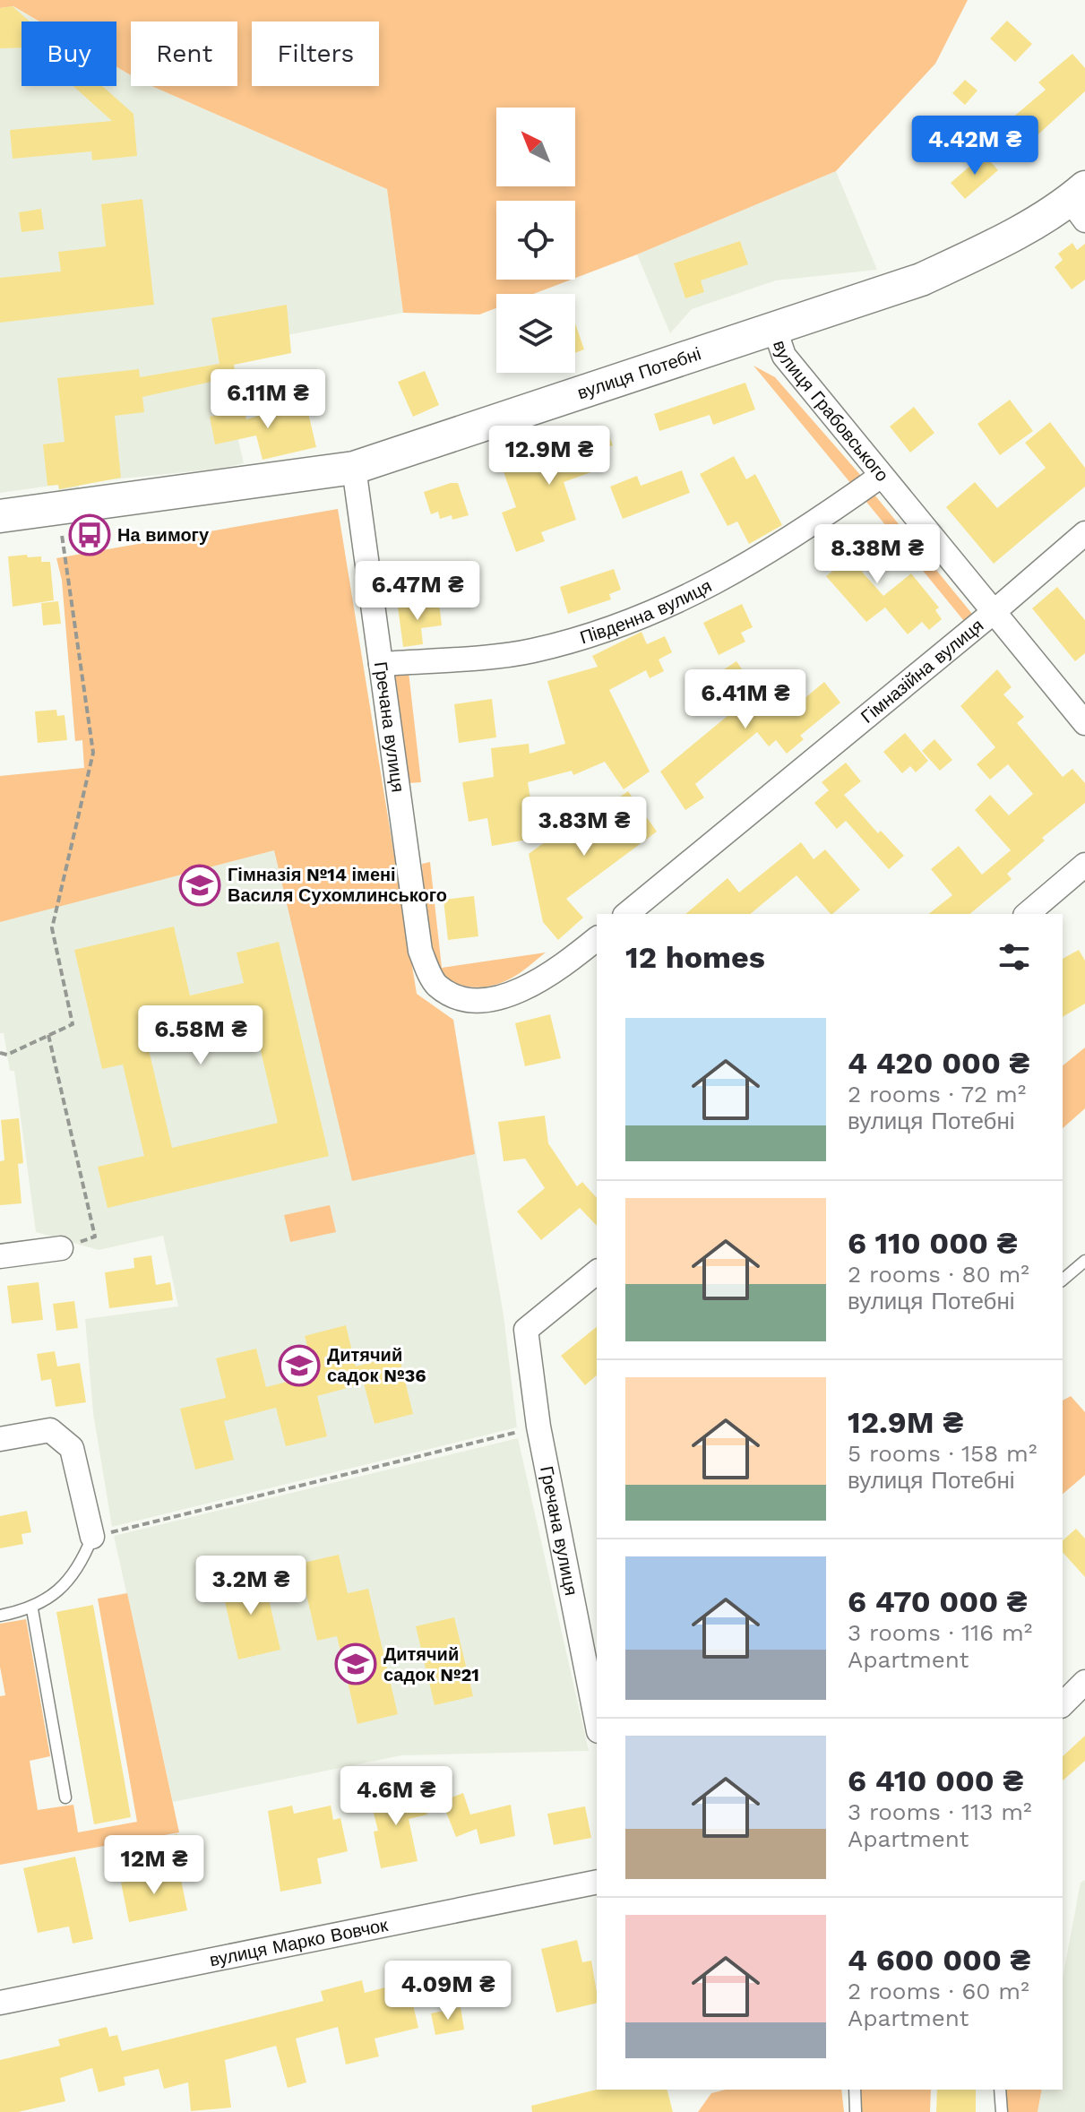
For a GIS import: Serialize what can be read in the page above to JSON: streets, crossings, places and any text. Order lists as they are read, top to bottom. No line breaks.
{"streets":{"street":["вулиця Потебні","вулиця Грабовського","Південна вулиця","Гімназійна вулиця","Гречана вулиця","вулиця Марко Вовчок"]},"crossings":[["вулиця Потебні","вулиця Грабовського"],["вулиця Потебні","Гречана вулиця"],["вулиця Грабовського","Південна вулиця"],["вулиця Грабовського","Гімназійна вулиця"],["Південна вулиця","Гречана вулиця"]],"places":{"bus stop":["На вимогу"],"school or university":["Гімназія №14 імені Василя Сухомлинського","Дитячий садок №36","Дитячий садок №21"]},"north":"top left","page":{"chip":["Buy","Rent","Filters"],"price":["4.42M ₴","6.11M ₴","12.9M ₴","8.38M ₴","6.47M ₴","6.41M ₴","3.83M ₴","6.58M ₴","3.2M ₴","4.6M ₴","12M ₴","4.09M ₴"],"heading":"12 homes","list":[{"name":"4 420 000 ₴","note":"2 rooms · 72 m² · вулиця Потебні"},{"name":"6 110 000 ₴","note":"2 rooms · 80 m² · вулиця Потебні"},{"name":"12.9M ₴","note":"5 rooms · 158 m² · вулиця Потебні"},{"name":"6 470 000 ₴","note":"3 rooms · 116 m² · Apartment"},{"name":"6 410 000 ₴","note":"3 rooms · 113 m² · Apartment"},{"name":"4 600 000 ₴","note":"2 rooms · 60 m² · Apartment"}]}}
